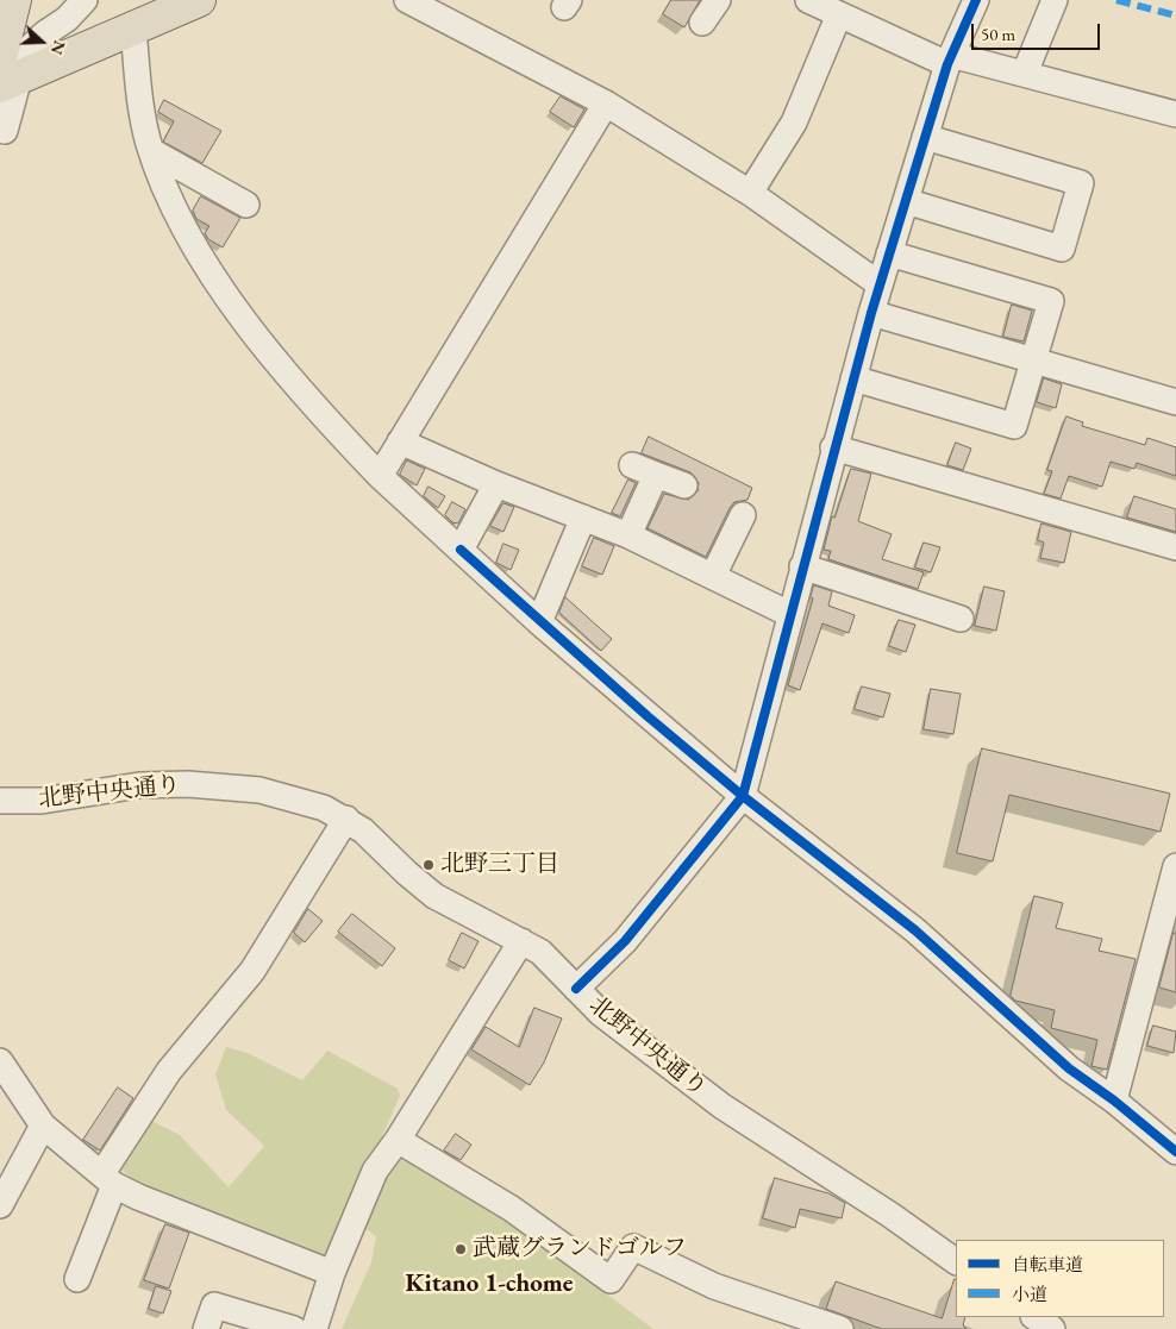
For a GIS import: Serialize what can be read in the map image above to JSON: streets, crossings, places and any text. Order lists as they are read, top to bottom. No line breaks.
{"streets":{"street":["北野中央通り"]},"districts":["Kitano 1-chome"],"places":["北野三丁目","武蔵グランドゴルフ"],"legend":["自転車道","小道"],"scale_bar":"50 m","north":"right"}
